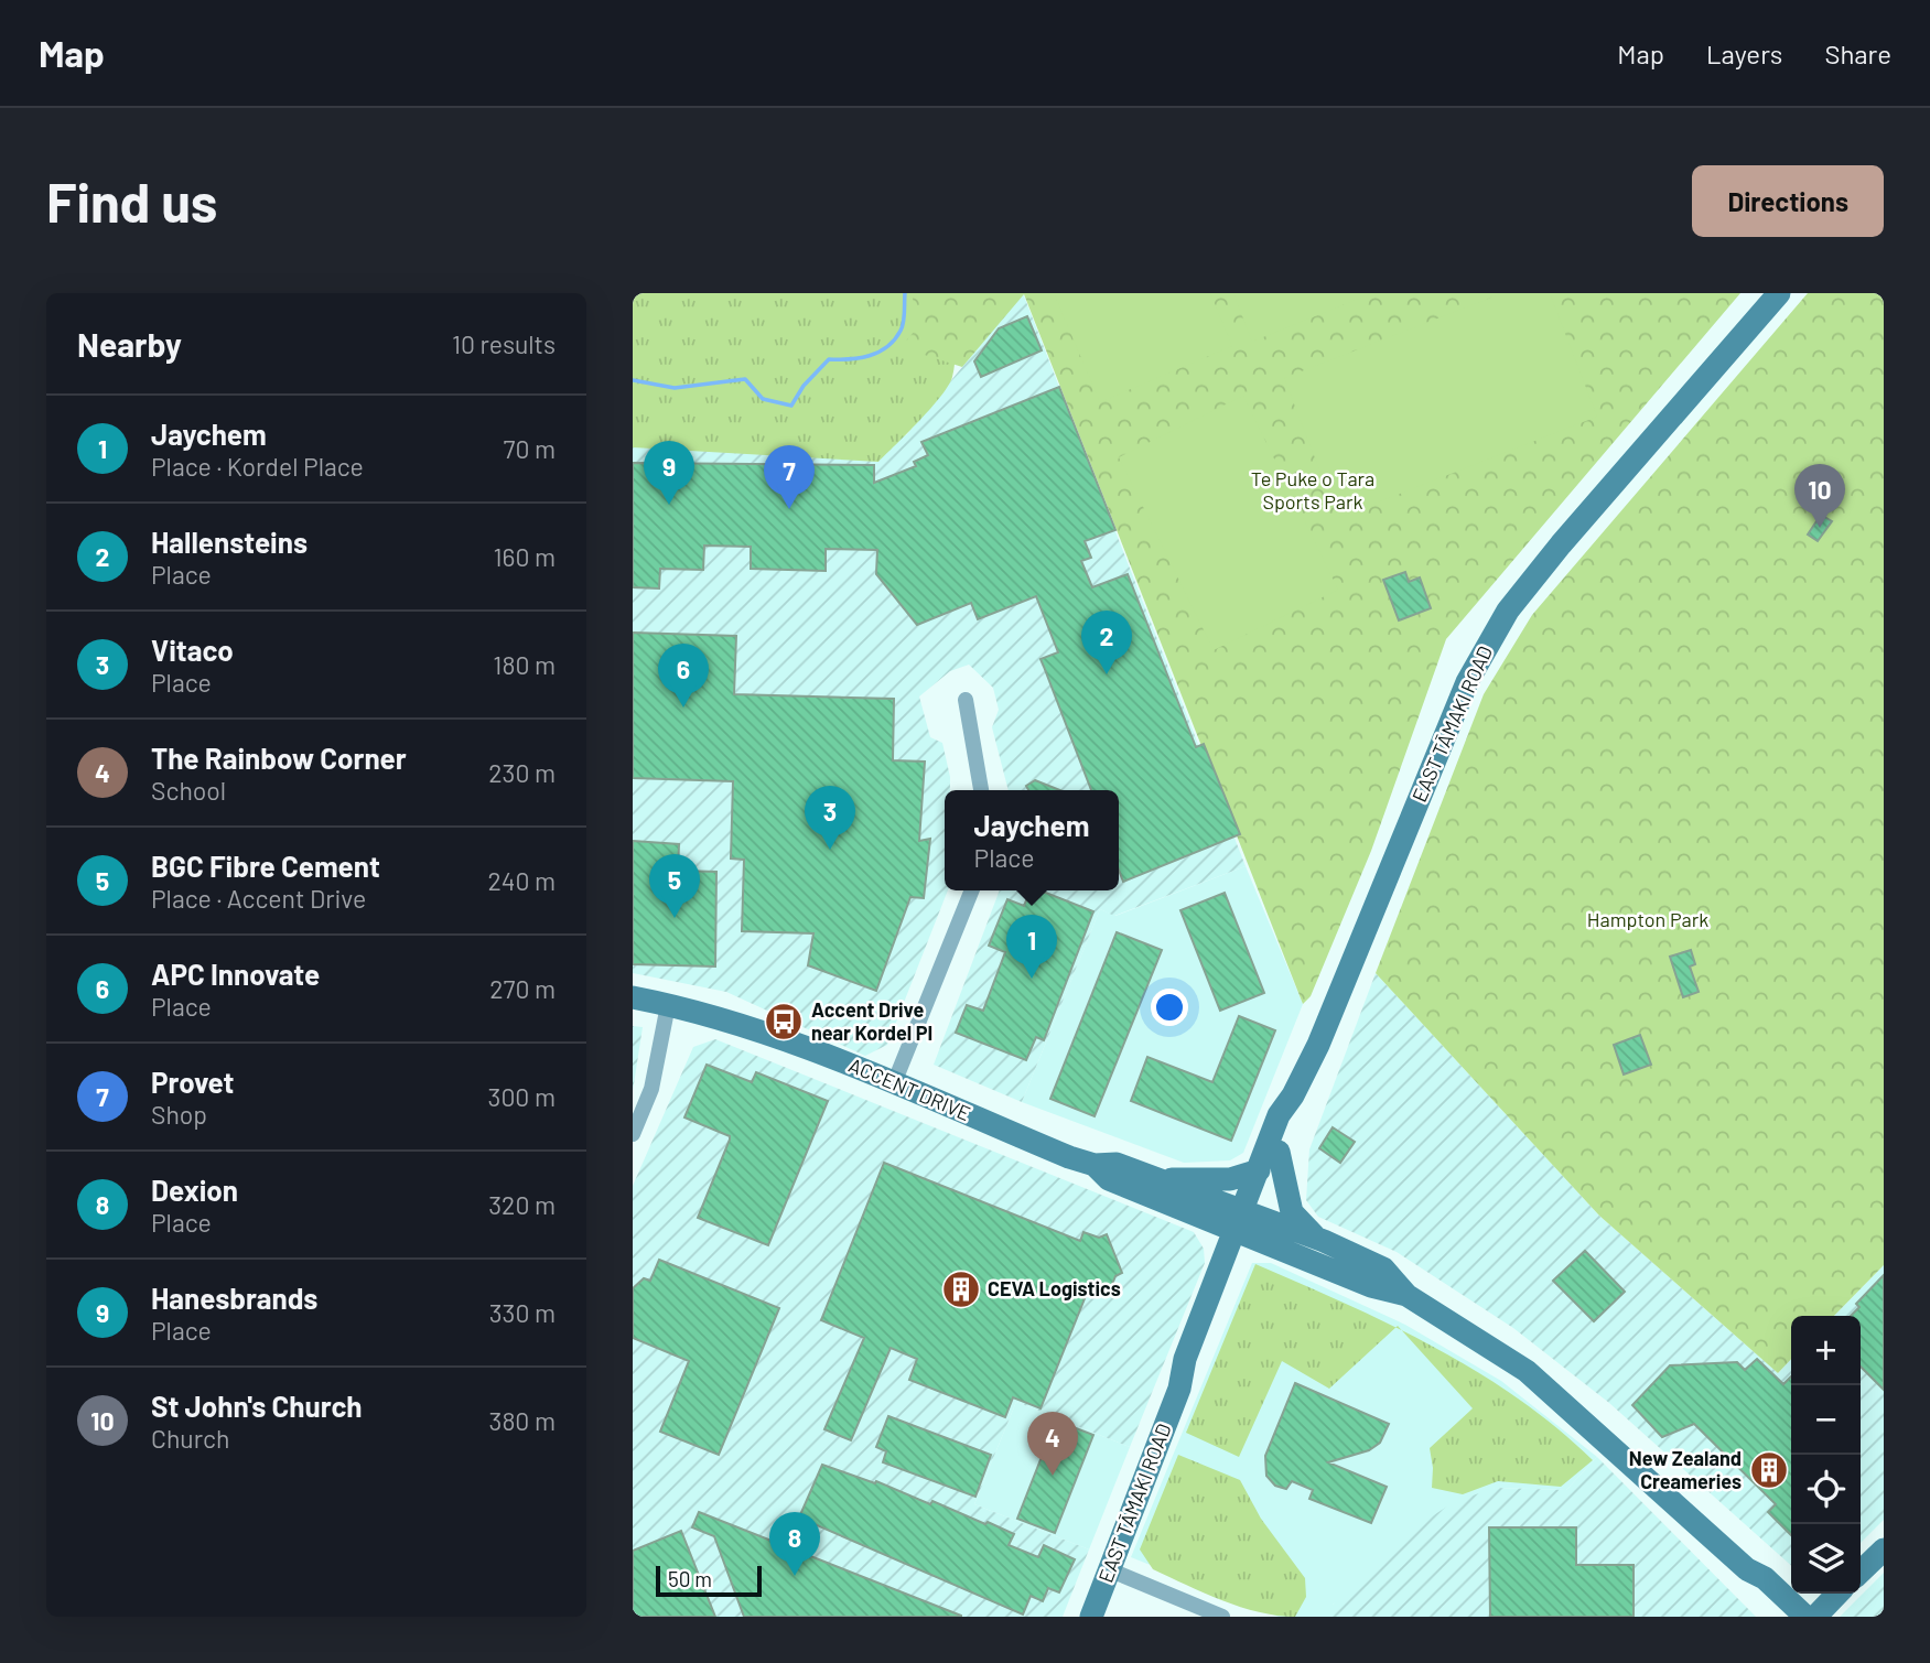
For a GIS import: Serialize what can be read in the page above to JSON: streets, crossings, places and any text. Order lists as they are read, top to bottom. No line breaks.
{"streets":{"main road":["EAST TĀMAKI ROAD","ACCENT DRIVE"]},"crossings":[["EAST TĀMAKI ROAD","ACCENT DRIVE"]],"parks":["Te Puke o Tara Sports Park","Hampton Park"],"places":{"bus stop":["Accent Drive near Kordel PI"],"building":["CEVA Logistics","New Zealand Creameries"]},"scale_bar":"50 m","page":{"header":"Map","nav":["Map","Layers","Share"],"buttons":"Directions","title":"Find us","heading":["Nearby","10 results"],"list":[{"mark":"1","name":"Jaychem","note":"Place · Kordel Place","value":"70 m"},{"mark":"2","name":"Hallensteins","note":"Place","value":"160 m"},{"mark":"3","name":"Vitaco","note":"Place","value":"180 m"},{"mark":"4","name":"The Rainbow Corner","note":"School","value":"230 m"},{"mark":"5","name":"BGC Fibre Cement","note":"Place · Accent Drive","value":"240 m"},{"mark":"6","name":"APC Innovate","note":"Place","value":"270 m"},{"mark":"7","name":"Provet","note":"Shop","value":"300 m"},{"mark":"8","name":"Dexion","note":"Place","value":"320 m"},{"mark":"9","name":"Hanesbrands","note":"Place","value":"330 m"},{"mark":"10","name":"St John's Church","note":"Church","value":"380 m"}],"pins":["9","7","10","2","6","3","5","1","4","8"],"popup":["Jaychem","Place"],"map_buttons":["+","−"],"scale":"50 m"}}
